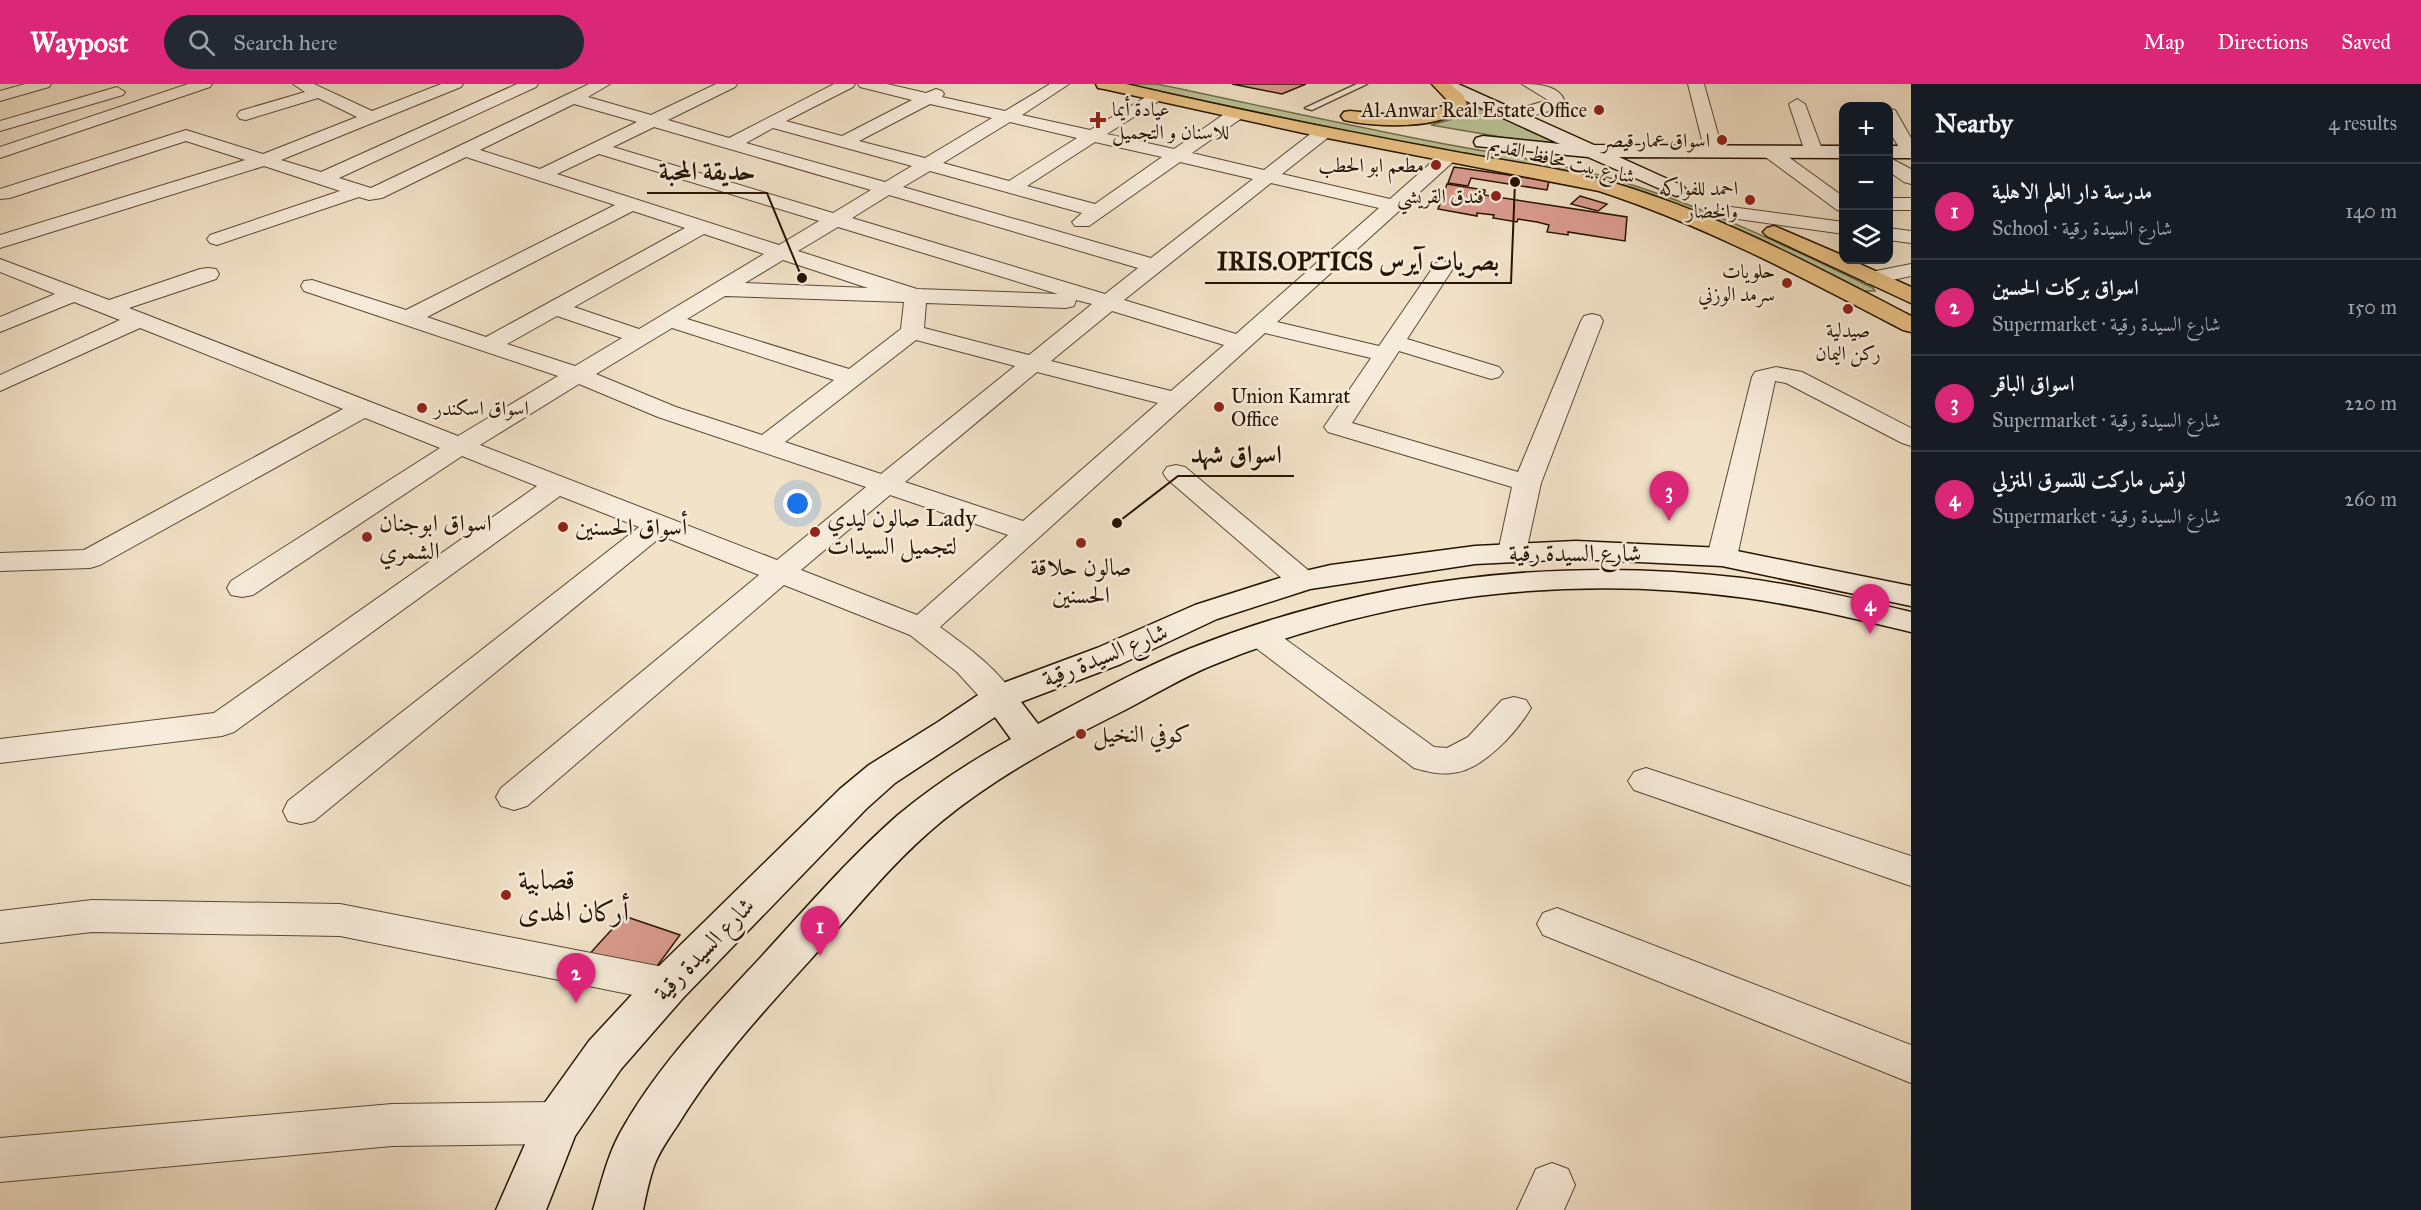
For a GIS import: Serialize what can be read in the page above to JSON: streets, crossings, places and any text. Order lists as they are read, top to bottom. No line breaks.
{"streets":{"main road":["شارع بيت محافظ القديم","شارع السيدة رقية"]},"places":{"other":["Al Anwar Real Estate Office","اسواق عمار قيصر","مطعم ابو الحطب","IRIS.OPTICS بصريات آيرس","فندق القريشي","احمد للفواكه والخضار","حديقة المحبة","حلويات سرمد الوزني","صيدلية ركن اليمان","Union Kamrat Office","اسواق اسكندر","اسواق شهد","أسواق الحسنين","صالون ليدي Lady لتجميل السيدات","اسواق ابوجنان الشمري","صالون حلاقة الحسنين","كوفي النخيل","قصابية أركان الهدى"],"health":["عيادة أيما للاسنان و التجميل"]},"page":{"header":"Waypost","search":"Search here","nav":["Map","Directions","Saved"],"heading":["Nearby","4 results"],"map_buttons":["+","−"],"list":[{"mark":"1","name":"مدرسة دار العلم الاهلية","note":"School · شارع السيدة رقية","value":"140 m"},{"mark":"2","name":"اسواق بركات الحسين","note":"Supermarket · شارع السيدة رقية","value":"150 m"},{"mark":"3","name":"اسواق الباقر","note":"Supermarket · شارع السيدة رقية","value":"220 m"},{"mark":"4","name":"لوتس ماركت للتسوق المنزلي","note":"Supermarket · شارع السيدة رقية","value":"260 m"}],"pins":["3","4","1","2"]}}
